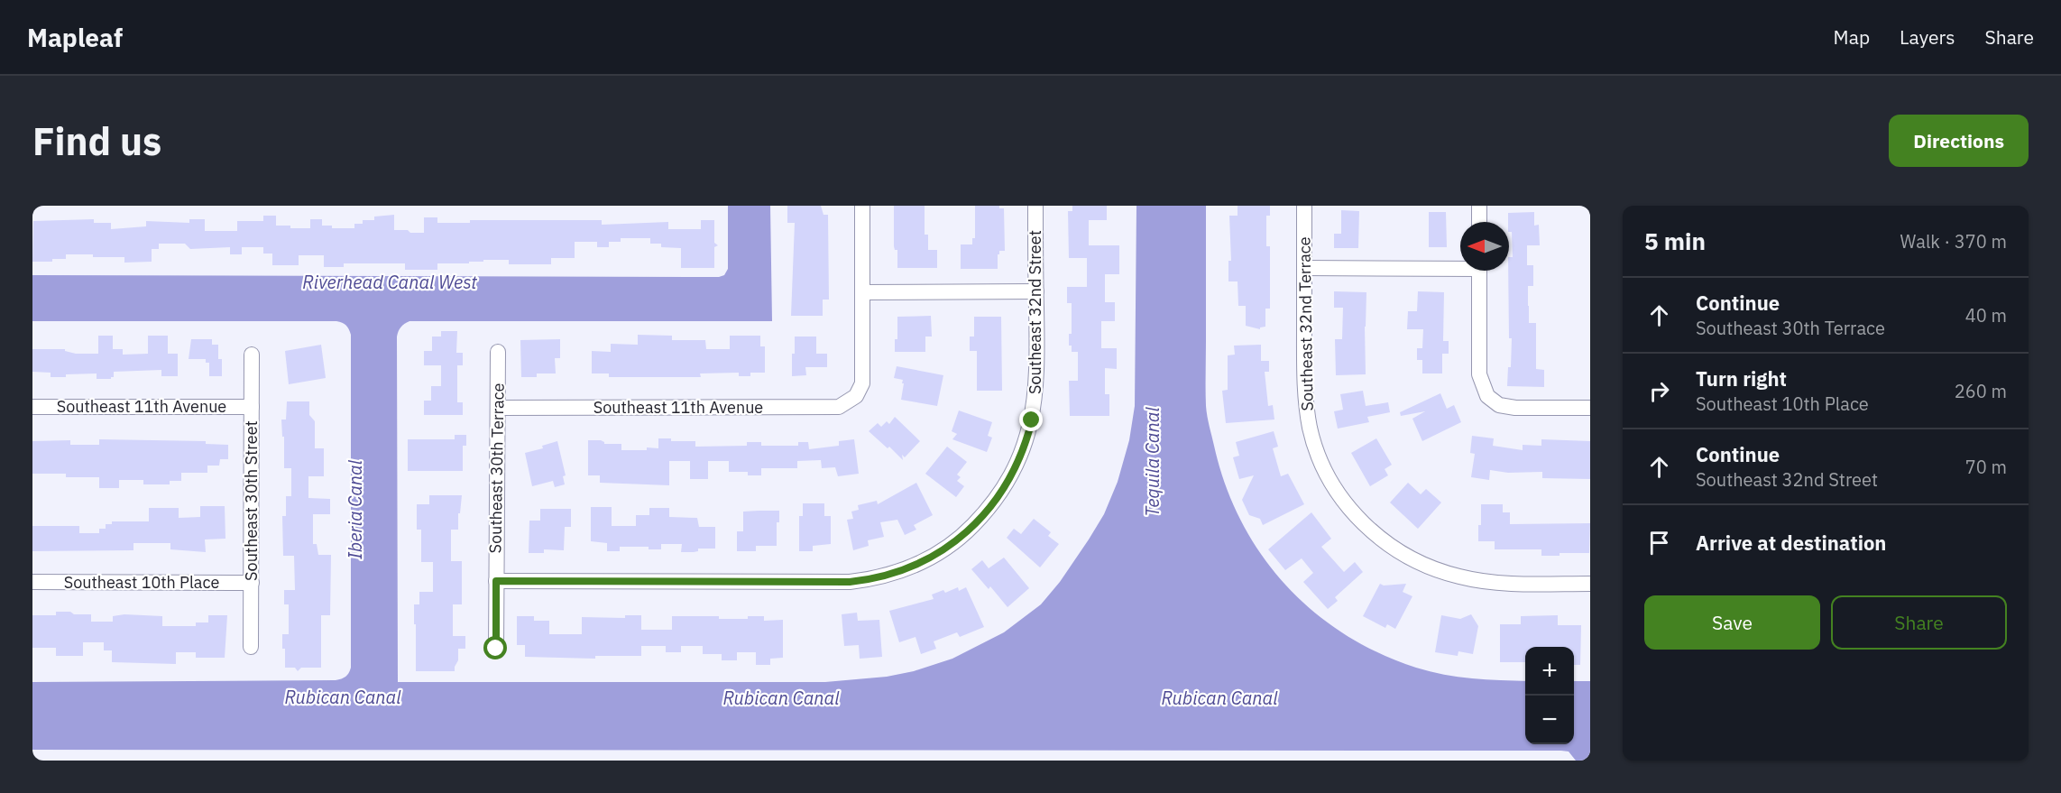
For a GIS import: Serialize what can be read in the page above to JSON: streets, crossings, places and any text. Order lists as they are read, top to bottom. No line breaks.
{"streets":{"street":["Southeast 32nd Street","Southeast 32nd Terrace","Southeast 11th Avenue","Southeast 30th Terrace","Southeast 30th Street","Southeast 10th Place"]},"crossings":[["Southeast 32nd Street","Southeast 30th Terrace"],["Southeast 11th Avenue","Southeast 30th Terrace"],["Southeast 11th Avenue","Southeast 30th Street"],["Southeast 30th Street","Southeast 10th Place"]],"water":["Riverhead Canal West","Tequila Canal","Iberia Canal","Rubican Canal"],"north":"left","page":{"header":"Mapleaf","nav":["Map","Layers","Share"],"buttons":["Directions",["Save","Share"]],"title":"Find us","heading":["5 min","Walk · 370 m"],"list":[["Continue","Southeast 30th Terrace","40 m"],["Turn right","Southeast 10th Place","260 m"],["Continue","Southeast 32nd Street","70 m"],"Arrive at destination"],"map_buttons":["+","−"]}}
